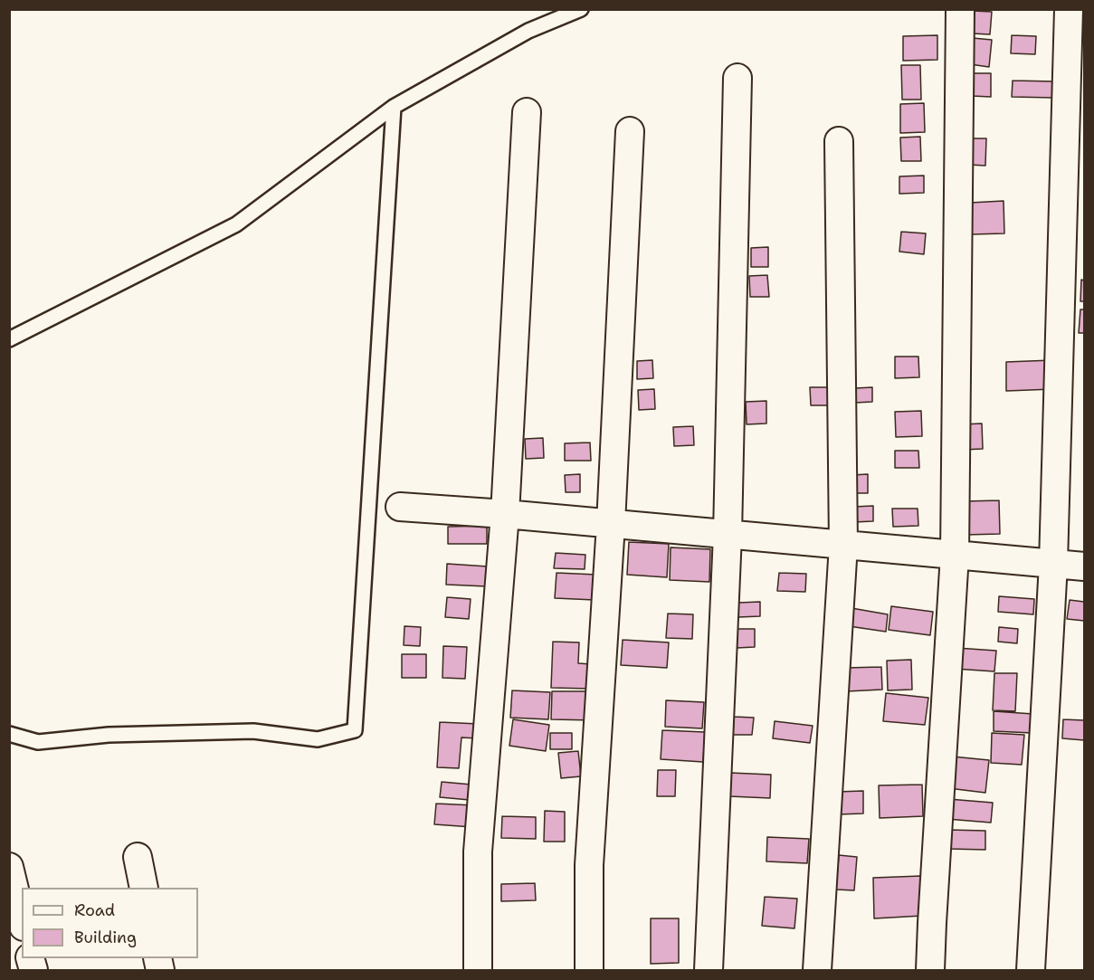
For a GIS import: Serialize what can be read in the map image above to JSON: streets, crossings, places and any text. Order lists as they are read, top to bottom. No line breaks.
{"legend":["Road","Building"]}
